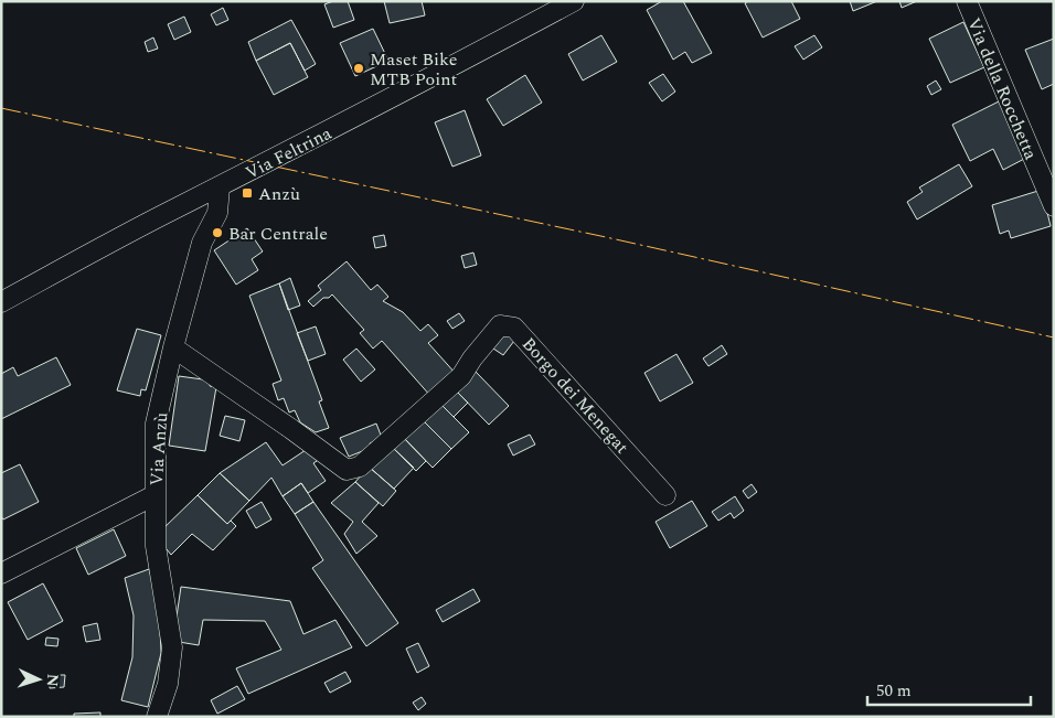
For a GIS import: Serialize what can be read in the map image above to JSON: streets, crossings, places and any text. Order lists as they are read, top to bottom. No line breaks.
{"streets":{"street":["Via della Rocchetta","Via Feltrina","Borgo dei Menegat","Via Anzù"]},"crossings":[["Via Feltrina","Via Anzù"],["Borgo dei Menegat","Via Anzù"]],"places":{"other":["Maset Bike MTB Point","Bar Centrale"],"transit":["Anzù"]},"scale_bar":"50 m","north":"right"}
